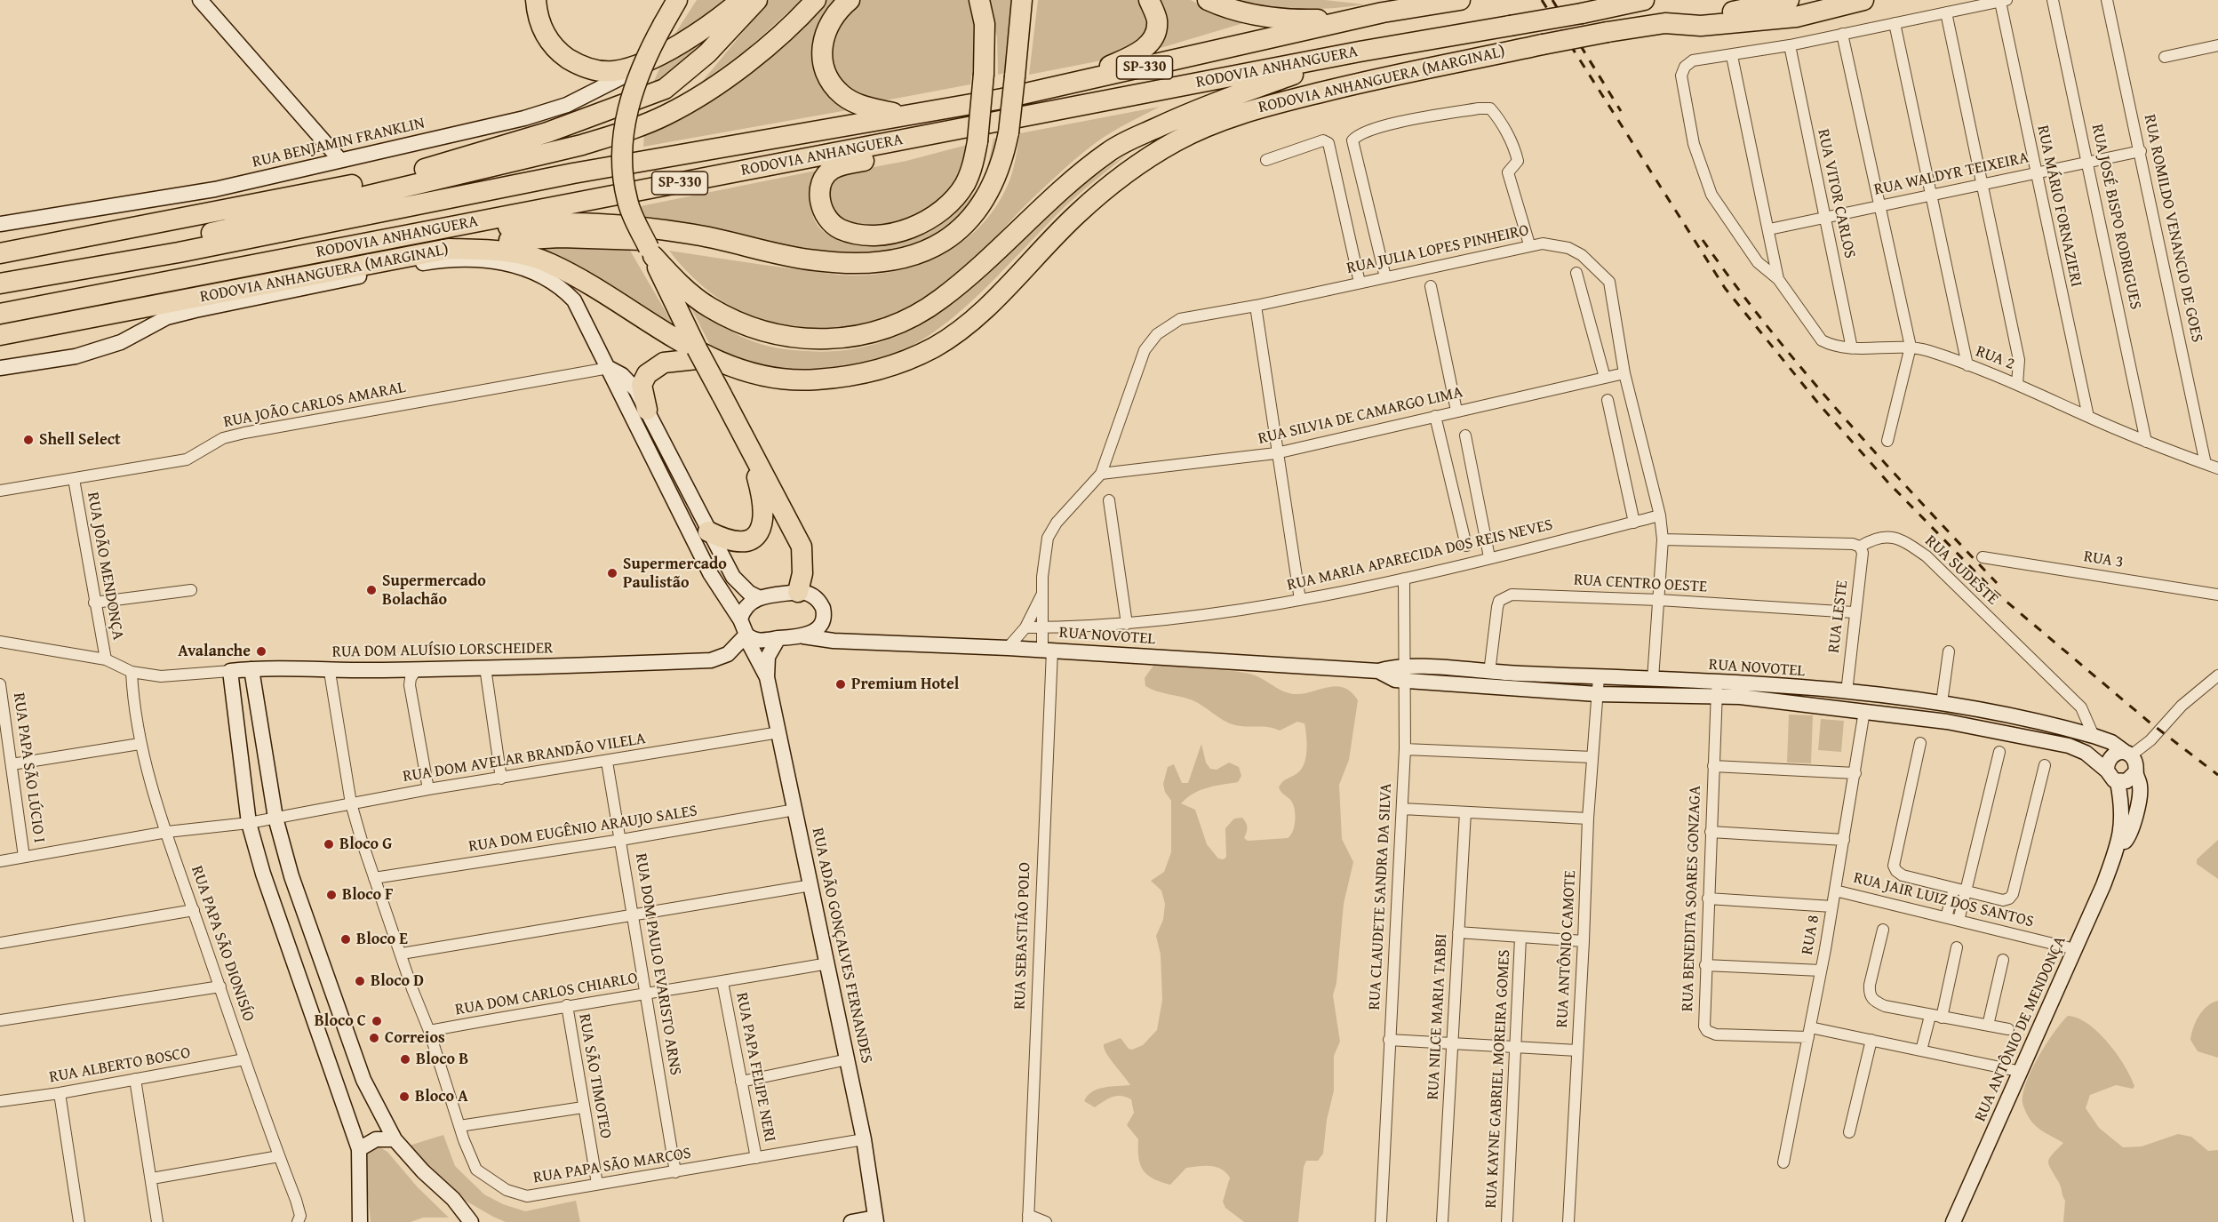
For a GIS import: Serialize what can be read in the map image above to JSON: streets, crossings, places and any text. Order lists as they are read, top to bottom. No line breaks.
{"streets":{"highway":["SP-330","RODOVIA ANHANGUERA","RODOVIA ANHANGUERA (MARGINAL)"],"street":["RUA BENJAMIN FRANKLIN","RUA WALDYR TEIXEIRA","RUA VITOR CARLOS","RUA MÁRIO FORNAZIERI","RUA JOSÉ BISPO RODRIGUES","RUA ROMILDO VENANCIO DE GOES","RUA JULIA LOPES PINHEIRO","RUA 2","RUA JOÃO CARLOS AMARAL","RUA SILVIA DE CAMARGO LIMA","RUA MARIA APARECIDA DOS REIS NEVES","RUA 3","RUA JOÃO MENDONÇA","RUA SUDESTE","RUA CENTRO OESTE","RUA LESTE","RUA NOVOTEL","RUA DOM ALUÍSIO LORSCHEIDER","RUA DOM AVELAR BRANDÃO VILELA","RUA PAPA SÃO LÚCIO I","RUA DOM EUGÊNIO ARAUJO SALES","RUA CLAUDETE SANDRA DA SILVA","RUA BENEDITA SOARES GONZAGA","RUA JAIR LUIZ DOS SANTOS","RUA 8","RUA SEBASTIÃO POLO","RUA PAPA SÃO DIONISÍO","RUA ADÃO GONÇALVES FERNANDES","RUA ANTÔNIO CAMOTE","RUA DOM PAULO EVARISTO ARNS","RUA DOM CARLOS CHIARLO","RUA NILCE MARIA TABBI","RUA ANTÔNIO DE MENDONÇA","RUA ALBERTO BOSCO","RUA PAPA FELIPE NERI","RUA SÃO TIMOTEO","RUA KAYNE GABRIEL MOREIRA GOMES","RUA PAPA SÃO MARCOS"]},"crossings":[["RUA WALDYR TEIXEIRA","RUA VITOR CARLOS"],["RUA WALDYR TEIXEIRA","RUA MÁRIO FORNAZIERI"],["RUA WALDYR TEIXEIRA","RUA JOSÉ BISPO RODRIGUES"],["RUA WALDYR TEIXEIRA","RUA ROMILDO VENANCIO DE GOES"],["RUA VITOR CARLOS","RUA 2"],["RUA MÁRIO FORNAZIERI","RUA 2"],["RUA JOSÉ BISPO RODRIGUES","RUA 2"],["RUA ROMILDO VENANCIO DE GOES","RUA 2"],["RUA JULIA LOPES PINHEIRO","RUA SILVIA DE CAMARGO LIMA"],["RUA JULIA LOPES PINHEIRO","RUA MARIA APARECIDA DOS REIS NEVES"],["RUA JULIA LOPES PINHEIRO","RUA SUDESTE"],["RUA JULIA LOPES PINHEIRO","RUA CENTRO OESTE"],["RUA JULIA LOPES PINHEIRO","RUA NOVOTEL"],["RUA JULIA LOPES PINHEIRO","RUA SEBASTIÃO POLO"],["RUA JOÃO CARLOS AMARAL","RUA JOÃO MENDONÇA"],["RUA MARIA APARECIDA DOS REIS NEVES","RUA CLAUDETE SANDRA DA SILVA"],["RUA JOÃO MENDONÇA","RUA DOM ALUÍSIO LORSCHEIDER"],["RUA SUDESTE","RUA LESTE"],["RUA SUDESTE","RUA NOVOTEL"],["RUA CENTRO OESTE","RUA LESTE"],["RUA CENTRO OESTE","RUA NOVOTEL"],["RUA LESTE","RUA NOVOTEL"],["RUA NOVOTEL","RUA DOM ALUÍSIO LORSCHEIDER"],["RUA NOVOTEL","RUA CLAUDETE SANDRA DA SILVA"],["RUA NOVOTEL","RUA BENEDITA SOARES GONZAGA"],["RUA NOVOTEL","RUA 8"],["RUA NOVOTEL","RUA SEBASTIÃO POLO"],["RUA NOVOTEL","RUA ADÃO GONÇALVES FERNANDES"],["RUA NOVOTEL","RUA ANTÔNIO CAMOTE"],["RUA NOVOTEL","RUA ANTÔNIO DE MENDONÇA"],["RUA DOM ALUÍSIO LORSCHEIDER","RUA PAPA SÃO DIONISÍO"],["RUA DOM ALUÍSIO LORSCHEIDER","RUA ADÃO GONÇALVES FERNANDES"],["RUA DOM ALUÍSIO LORSCHEIDER","RUA PAPA SÃO MARCOS"],["RUA DOM AVELAR BRANDÃO VILELA","RUA PAPA SÃO LÚCIO I"],["RUA DOM AVELAR BRANDÃO VILELA","RUA PAPA SÃO DIONISÍO"],["RUA DOM AVELAR BRANDÃO VILELA","RUA ADÃO GONÇALVES FERNANDES"],["RUA DOM AVELAR BRANDÃO VILELA","RUA DOM PAULO EVARISTO ARNS"],["RUA DOM AVELAR BRANDÃO VILELA","RUA PAPA SÃO MARCOS"],["RUA DOM EUGÊNIO ARAUJO SALES","RUA ADÃO GONÇALVES FERNANDES"],["RUA DOM EUGÊNIO ARAUJO SALES","RUA DOM PAULO EVARISTO ARNS"],["RUA DOM EUGÊNIO ARAUJO SALES","RUA PAPA SÃO MARCOS"],["RUA BENEDITA SOARES GONZAGA","RUA 8"],["RUA JAIR LUIZ DOS SANTOS","RUA 8"],["RUA JAIR LUIZ DOS SANTOS","RUA ANTÔNIO DE MENDONÇA"],["RUA PAPA SÃO DIONISÍO","RUA ALBERTO BOSCO"],["RUA ADÃO GONÇALVES FERNANDES","RUA DOM CARLOS CHIARLO"],["RUA ADÃO GONÇALVES FERNANDES","RUA PAPA SÃO MARCOS"],["RUA DOM PAULO EVARISTO ARNS","RUA DOM CARLOS CHIARLO"],["RUA DOM PAULO EVARISTO ARNS","RUA PAPA SÃO MARCOS"],["RUA DOM CARLOS CHIARLO","RUA PAPA FELIPE NERI"],["RUA DOM CARLOS CHIARLO","RUA SÃO TIMOTEO"],["RUA DOM CARLOS CHIARLO","RUA PAPA SÃO MARCOS"],["RUA PAPA FELIPE NERI","RUA PAPA SÃO MARCOS"],["RUA SÃO TIMOTEO","RUA PAPA SÃO MARCOS"]],"places":["Shell Select","Supermercado Paulistão","Supermercado Bolachão","Avalanche","Premium Hotel","Bloco G","Bloco F","Bloco E","Bloco D","Bloco C","Correios","Bloco B","Bloco A"]}
